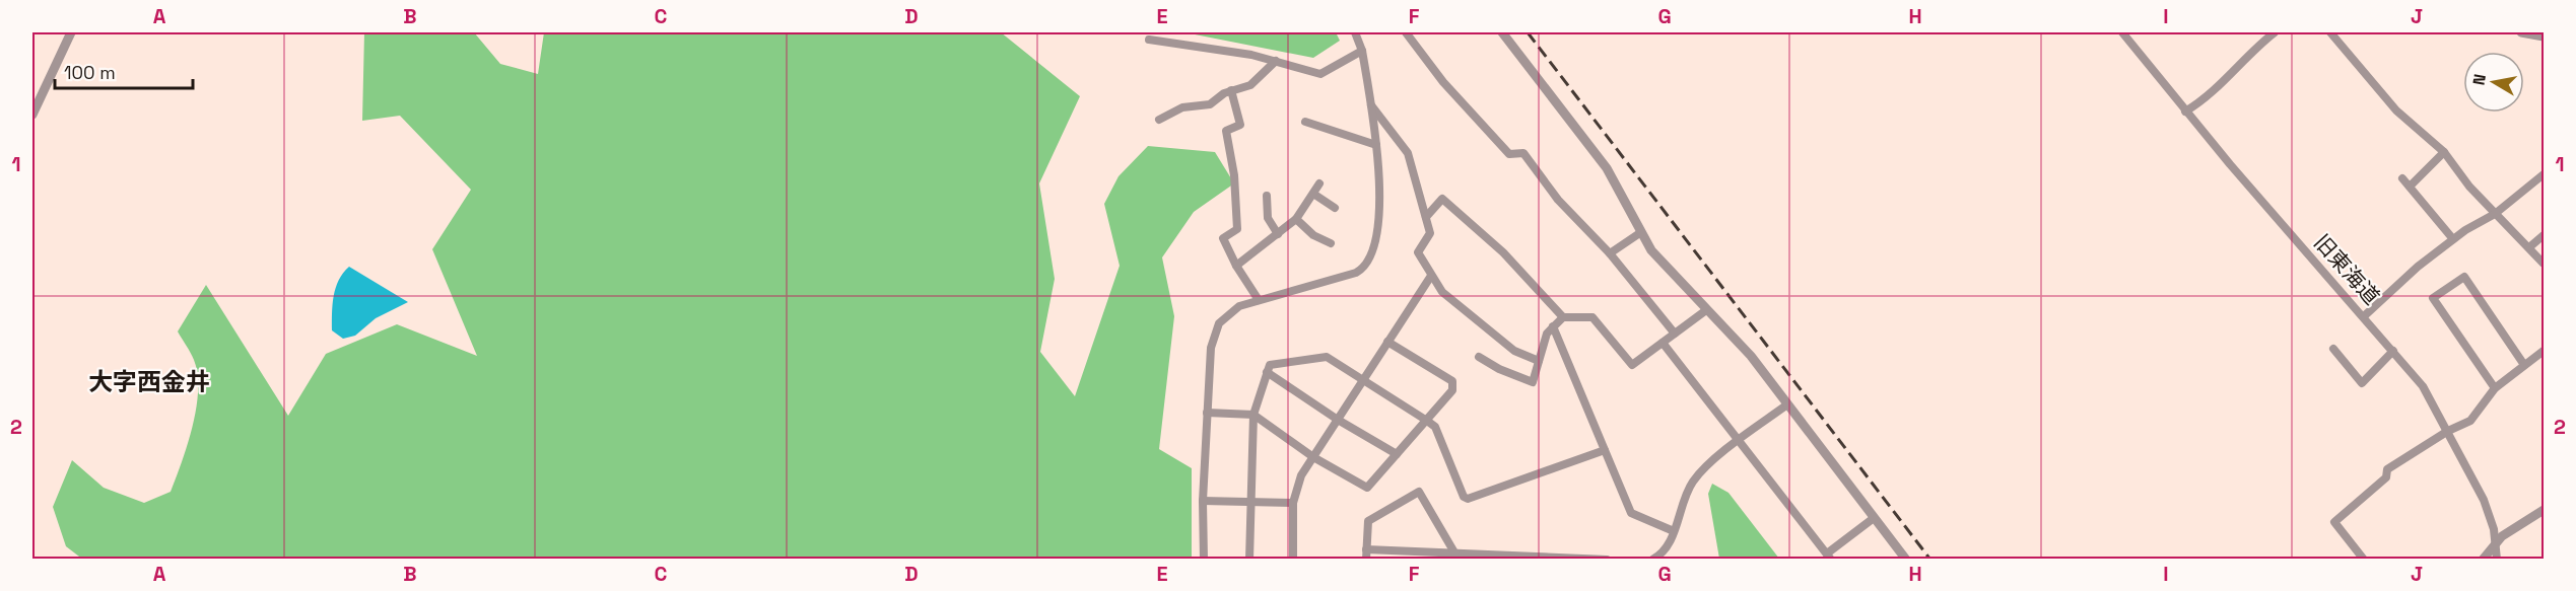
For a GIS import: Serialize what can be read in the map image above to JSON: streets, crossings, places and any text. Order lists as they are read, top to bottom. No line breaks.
{"streets":{"street":["旧東海道"]},"districts":["大字西金井"],"scale_bar":"100 m","north":"left","grid":{"columns":["A","B","C","D","E","F","G","H","I","J"],"rows":["1","2"]}}
